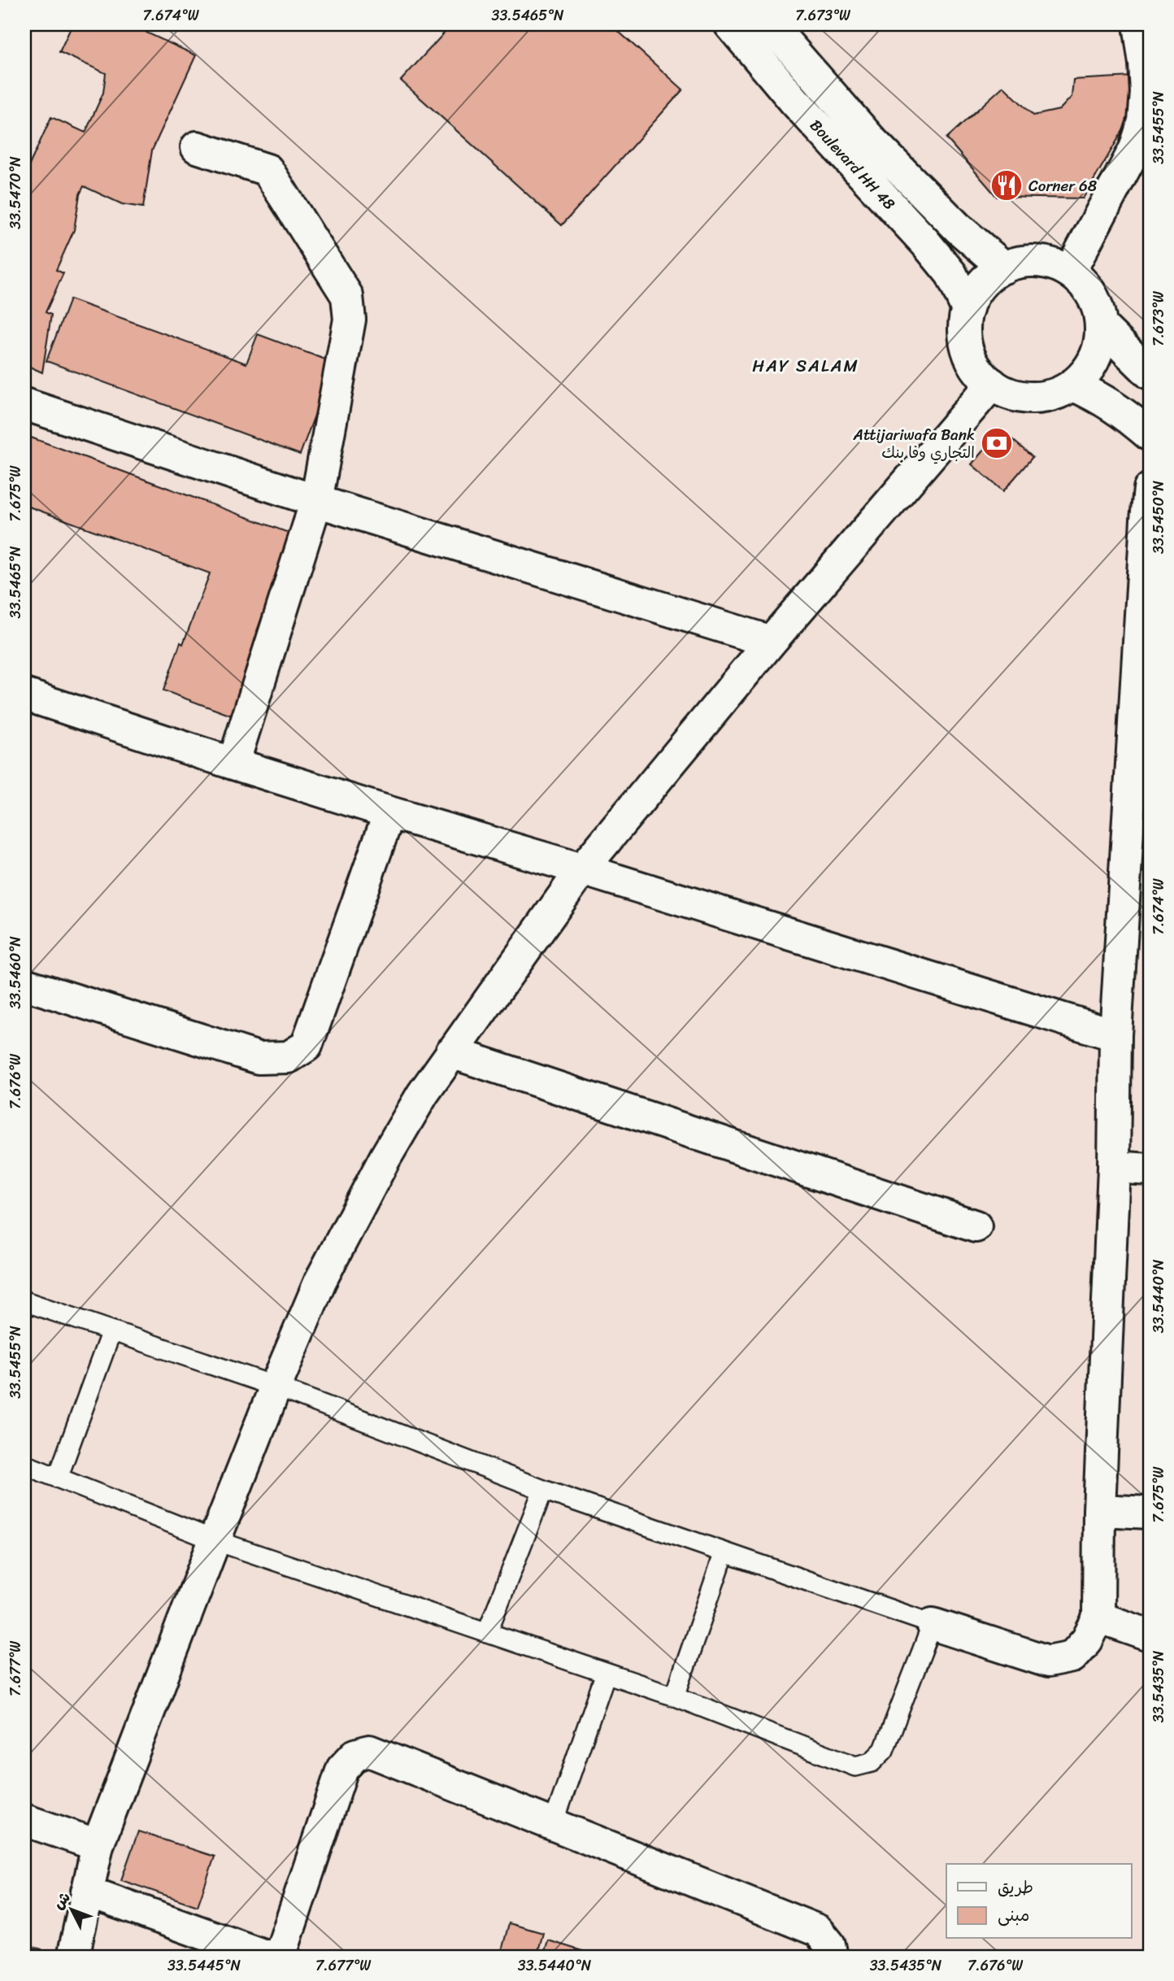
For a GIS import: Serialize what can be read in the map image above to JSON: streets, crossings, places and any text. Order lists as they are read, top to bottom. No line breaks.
{"streets":{"street":["Boulevard HH 48"]},"districts":["HAY SALAM"],"places":{"restaurant":["Corner 68"],"bank":["Attijariwafa Bank التجاري وفا بنك"]},"legend":["طريق","مبنى"],"north":"top left","coordinates":["7.674°W","33.5465°N","7.673°W","33.5455°N","33.5470°N","7.675°W","33.5450°N","33.5460°N","7.676°W","33.5440°N","7.677°W","33.5435°N","33.5445°N"]}
